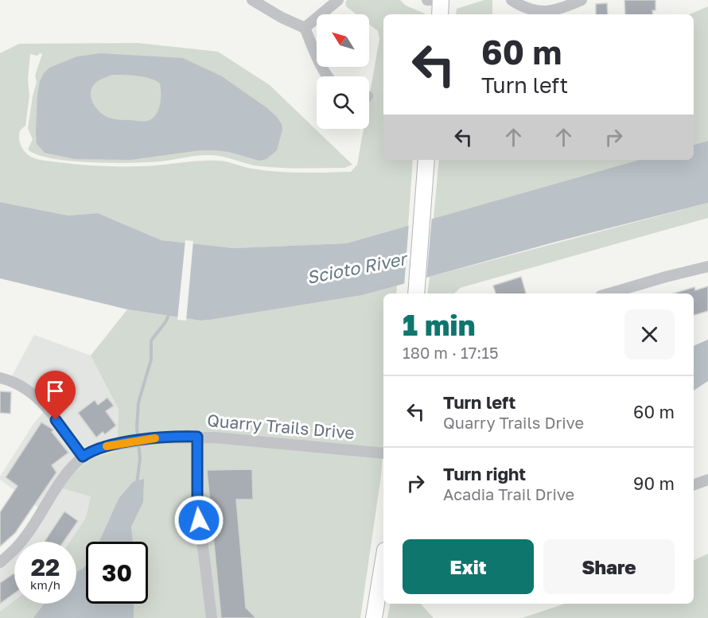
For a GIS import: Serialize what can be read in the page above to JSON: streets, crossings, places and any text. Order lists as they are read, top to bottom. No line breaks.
{"streets":{"street":["Quarry Trails Drive"]},"water":["Scioto River"],"north":"top left","page":{"turn":["60 m","Turn left"],"heading":["1 min","180 m · 17:15"],"list":[{"name":"Turn left","note":"Quarry Trails Drive","value":"60 m"},{"name":"Turn right","note":"Acadia Trail Drive","value":"90 m"}],"buttons":["Exit","Share"],"speed":"22 km/h","limit":"30"}}
